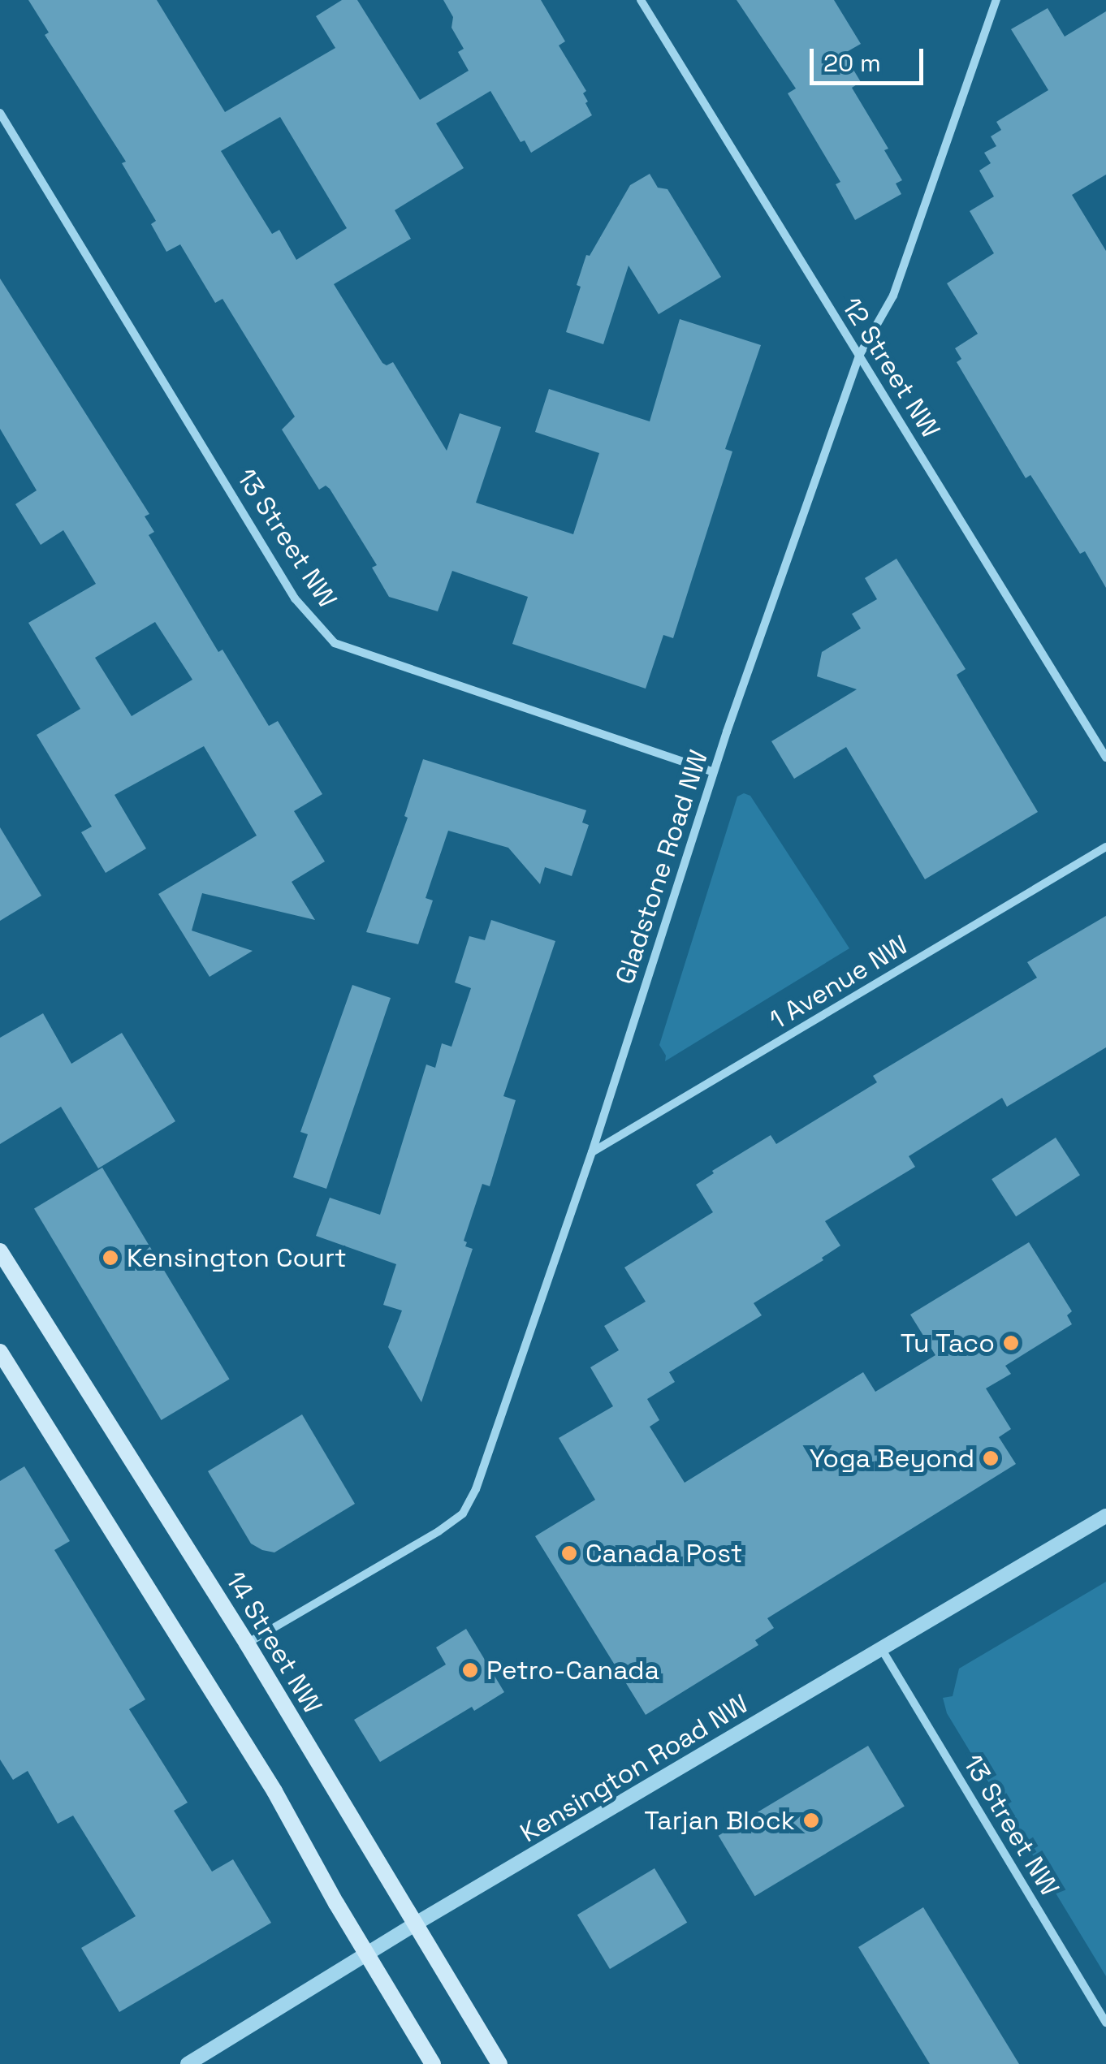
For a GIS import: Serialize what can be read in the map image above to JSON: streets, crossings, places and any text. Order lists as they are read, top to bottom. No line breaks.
{"streets":{"main road":["14 Street NW"],"street":["12 Street NW","13 Street NW","Gladstone Road NW","1 Avenue NW","Kensington Road NW"]},"crossings":[["12 Street NW","Gladstone Road NW"],["13 Street NW","Gladstone Road NW"],["13 Street NW","Kensington Road NW"],["Gladstone Road NW","1 Avenue NW"],["Gladstone Road NW","14 Street NW"],["14 Street NW","Kensington Road NW"]],"places":["Kensington Court","Tu Taco","Yoga Beyond","Canada Post","Petro-Canada","Tarjan Block"],"scale_bar":"20 m"}
